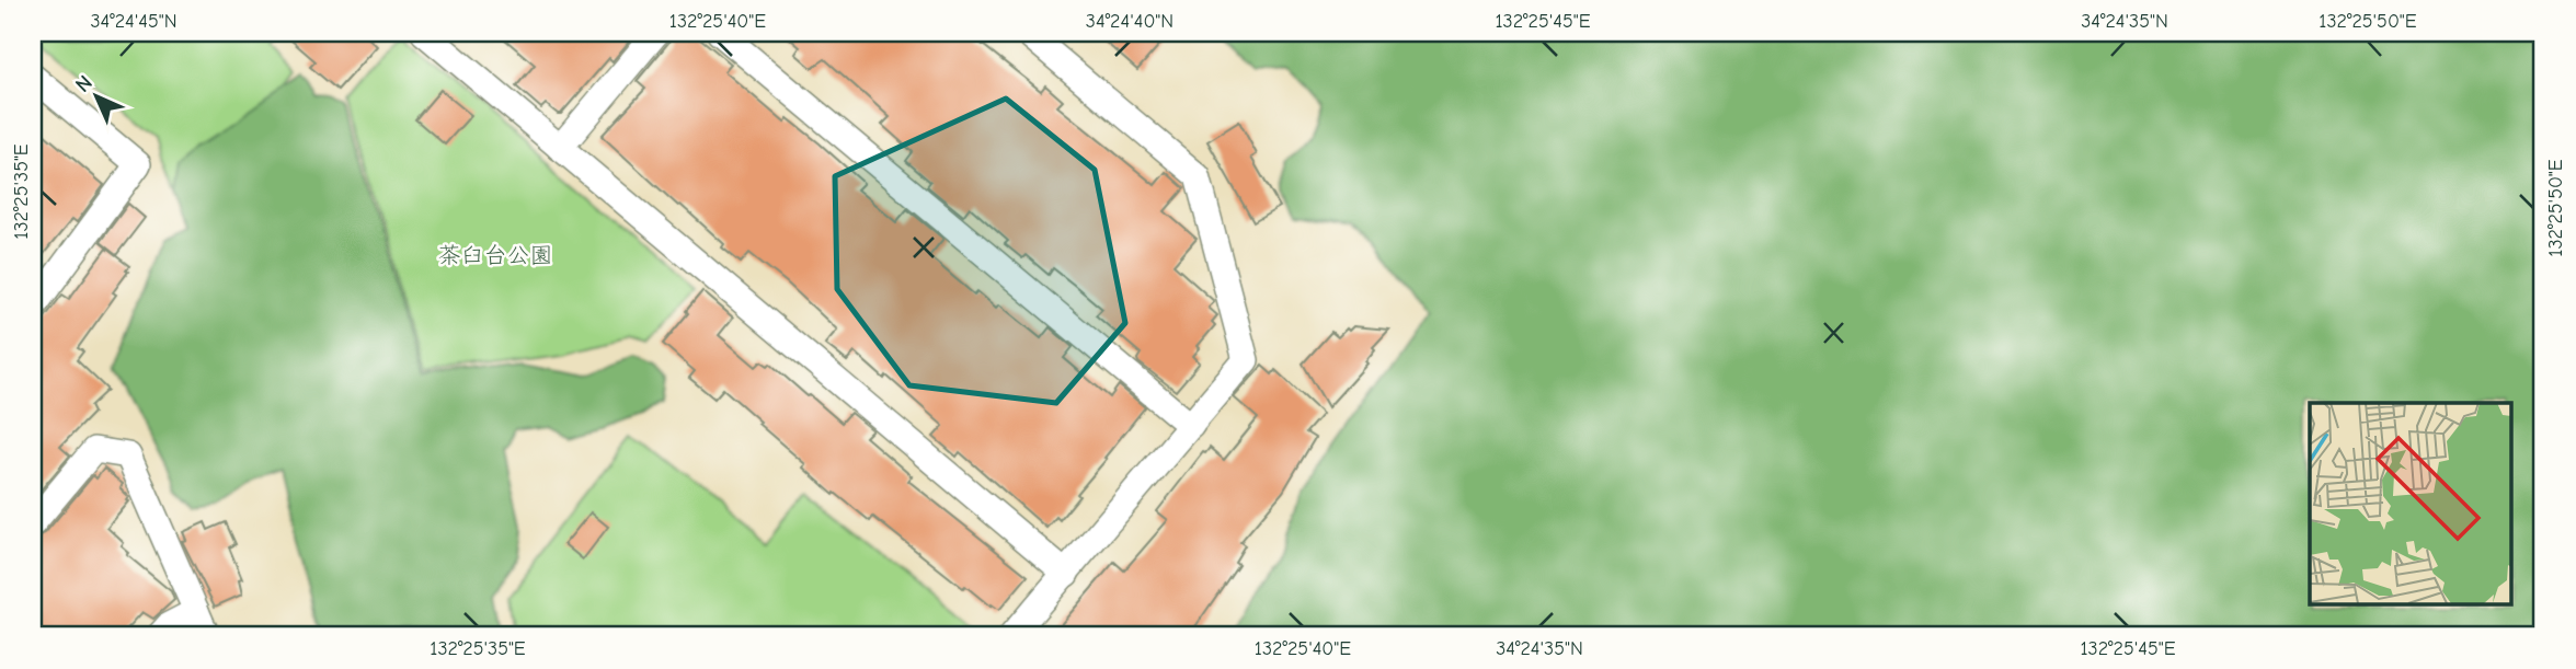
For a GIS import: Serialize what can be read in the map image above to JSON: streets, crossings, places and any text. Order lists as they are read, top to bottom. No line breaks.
{"parks":["茶臼台公園"],"north":"top left","coordinates":["34°24'45\"N","132°25'40\"E","34°24'40\"N","132°25'45\"E","34°24'35\"N","132°25'50\"E","132°25'35\"E"]}
